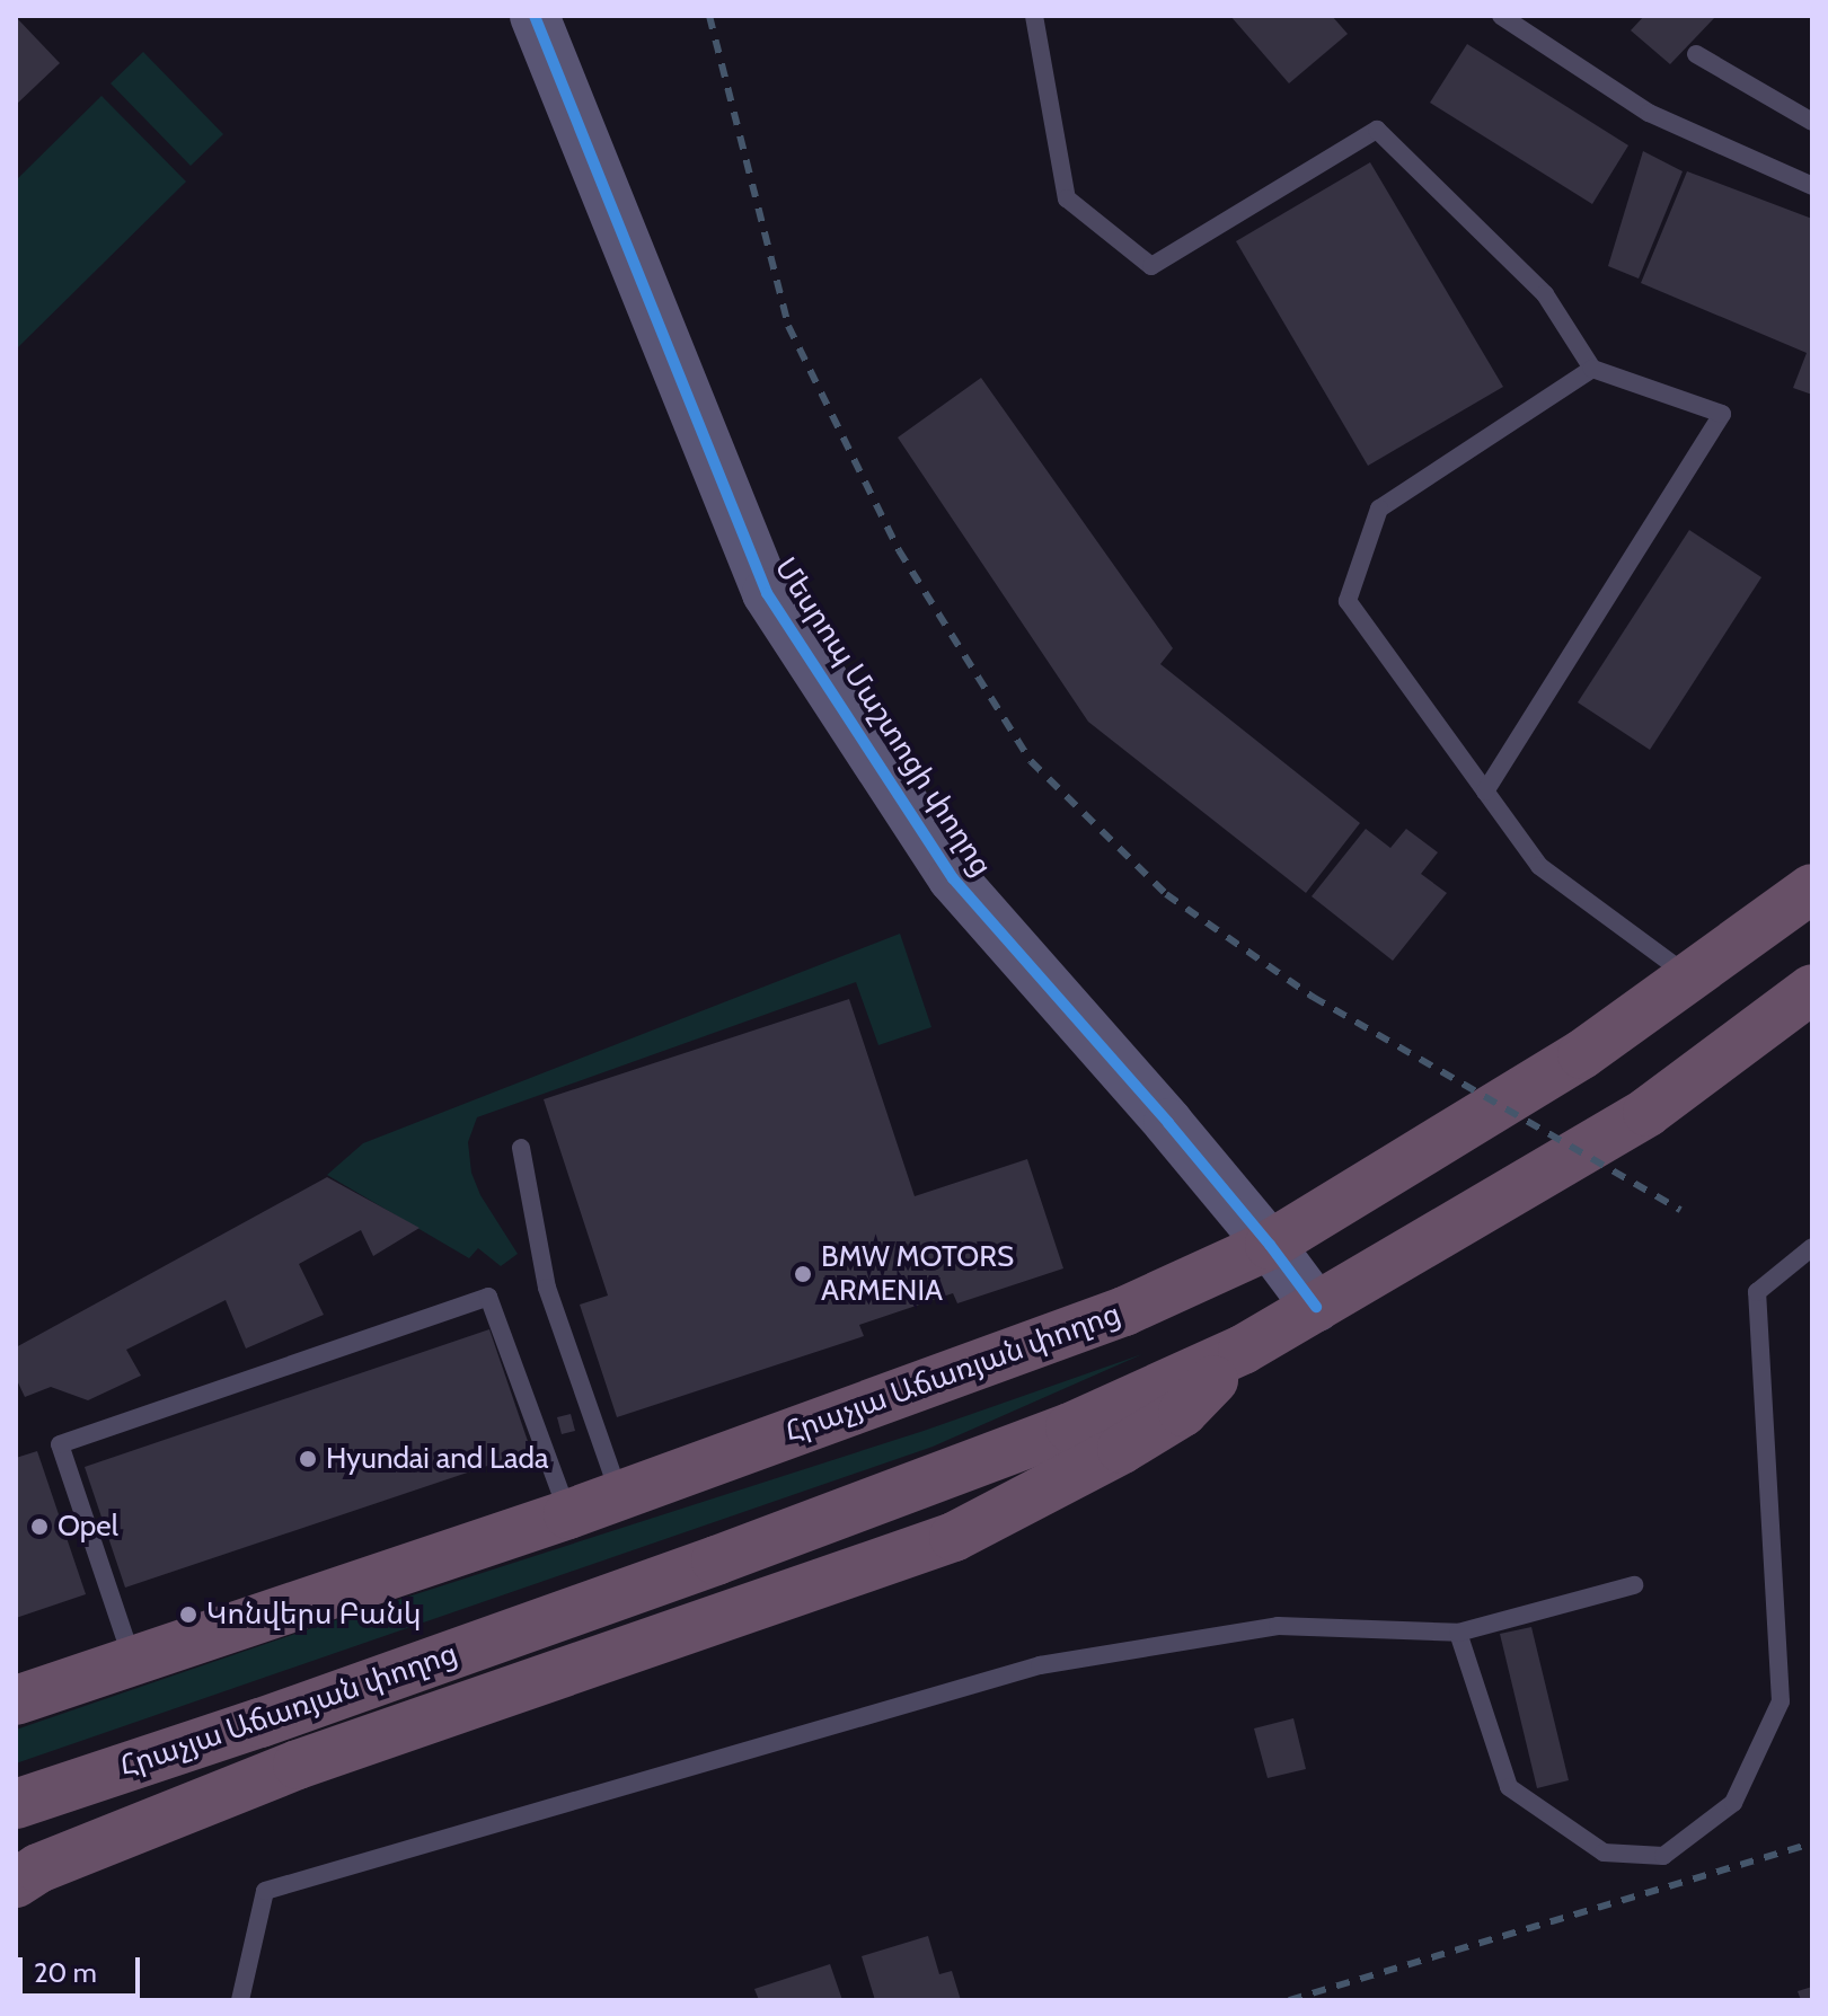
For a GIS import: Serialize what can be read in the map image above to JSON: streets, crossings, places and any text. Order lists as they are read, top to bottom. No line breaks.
{"streets":{"highway":["Հրաչյա Աճառյան փողոց"],"street":["Մեսրոպ Մաշտոցի փողոց"]},"crossings":[["Մեսրոպ Մաշտոցի փողոց","Հրաչյա Աճառյան փողոց"]],"places":["BMW MOTORS ARMENIA","Hyundai and Lada","Opel","Կոնվերս Բանկ"],"scale_bar":"20 m"}
